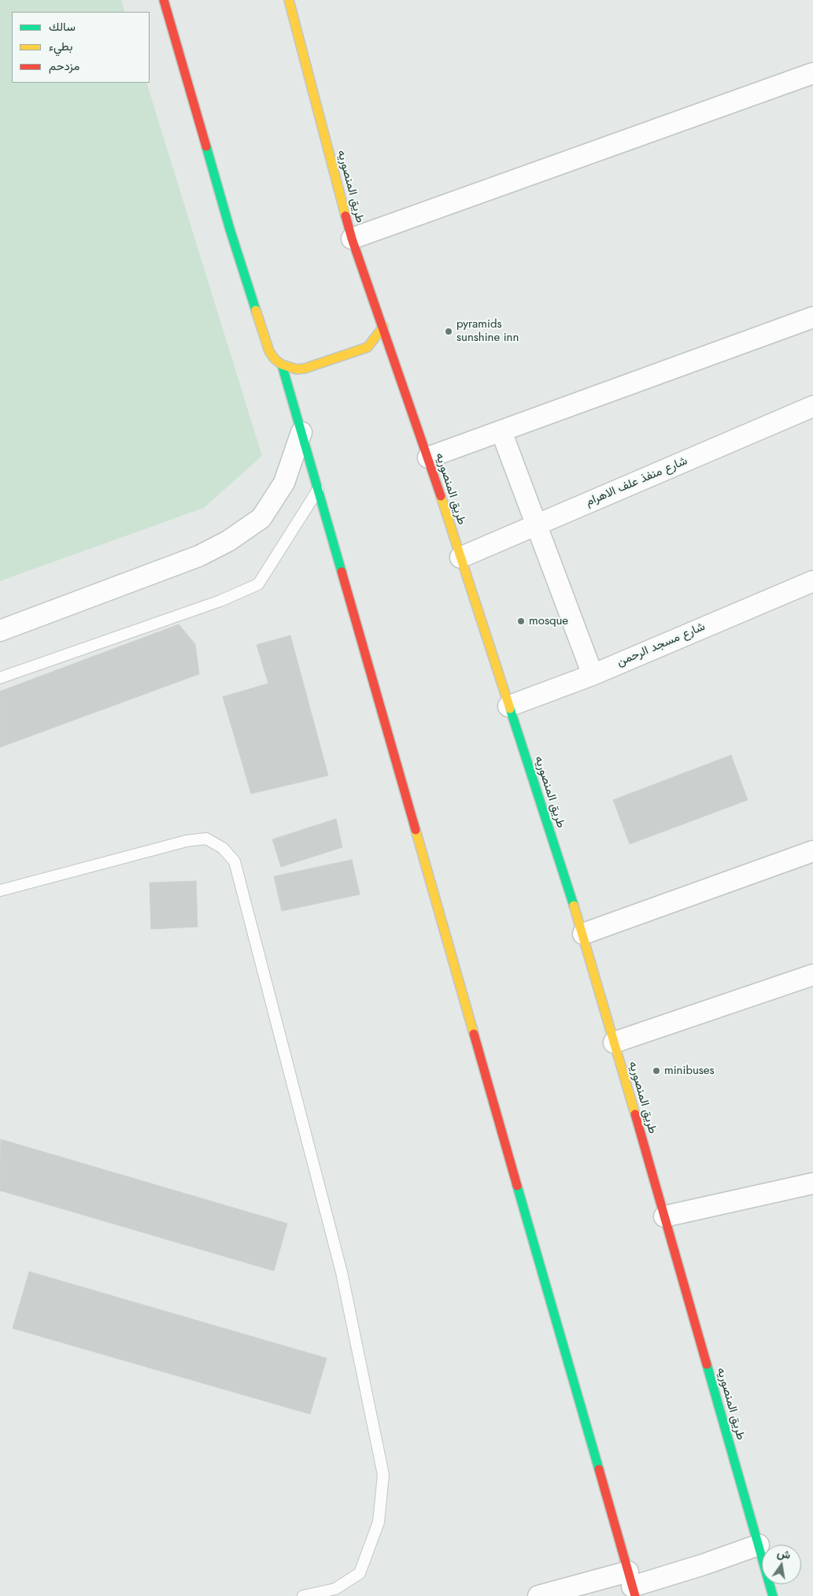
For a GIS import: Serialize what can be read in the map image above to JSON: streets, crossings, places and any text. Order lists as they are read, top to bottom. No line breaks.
{"streets":{"main road":["طريق المنصوريه"],"street":["شارع منفذ علف الاهرام","شارع مسجد الرحمن"]},"crossings":[["طريق المنصوريه","شارع منفذ علف الاهرام"],["طريق المنصوريه","شارع مسجد الرحمن"]],"places":["pyramids sunshine inn","mosque","minibuses"],"legend":["سالك","بطيء","مزدحم"],"north":"top"}
